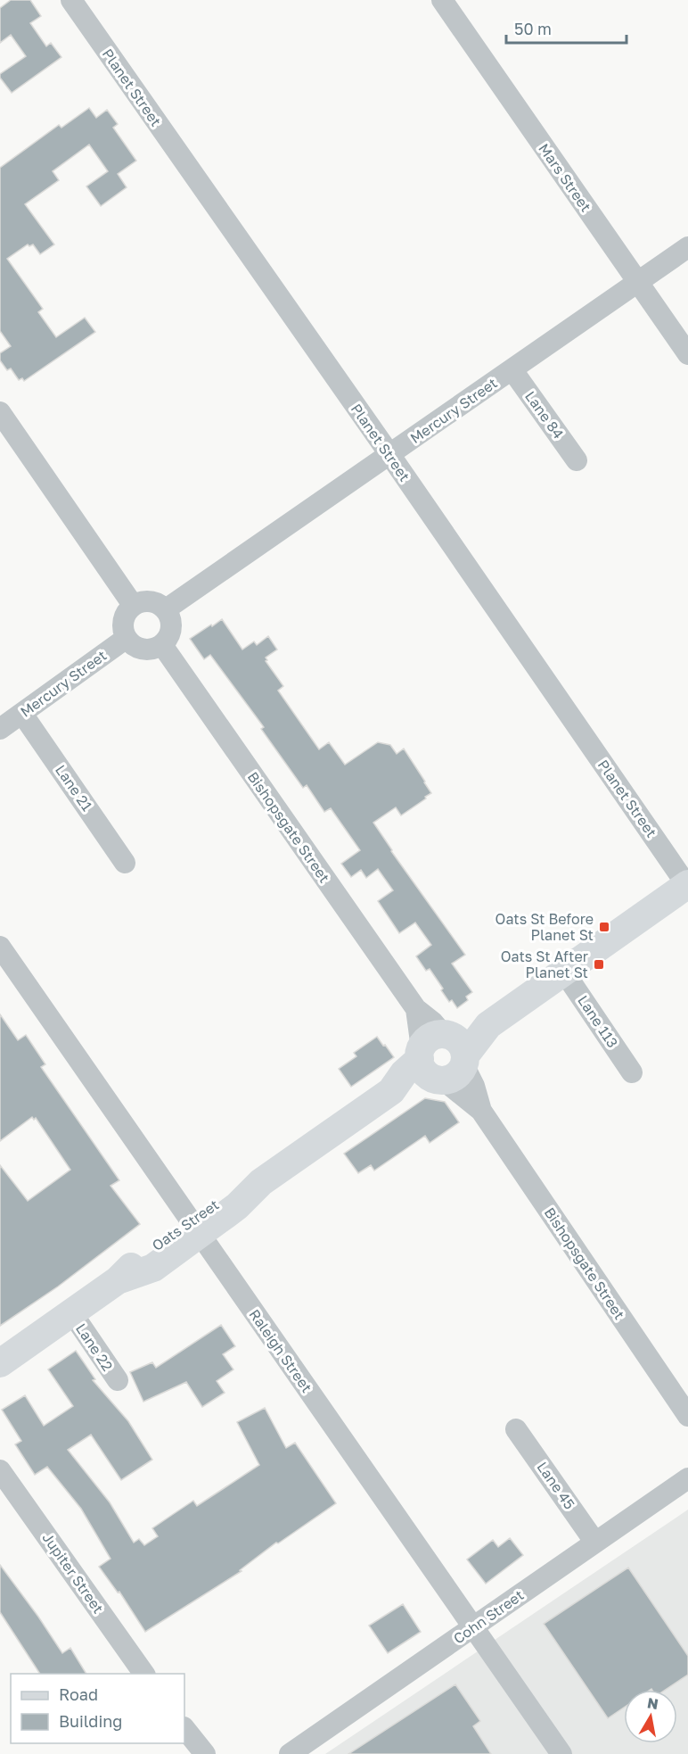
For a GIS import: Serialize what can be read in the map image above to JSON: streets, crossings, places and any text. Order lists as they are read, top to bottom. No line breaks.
{"streets":{"main road":["Oats Street"],"street":["Planet Street","Mars Street","Mercury Street","Lane 84","Lane 21","Bishopsgate Street","Lane 113","Lane 22","Raleigh Street","Lane 45","Jupiter Street","Cohn Street"]},"crossings":[["Planet Street","Mercury Street"],["Planet Street","Oats Street"],["Mars Street","Mercury Street"],["Mercury Street","Lane 84"],["Mercury Street","Lane 21"],["Mercury Street","Bishopsgate Street"],["Bishopsgate Street","Oats Street"],["Lane 113","Oats Street"],["Oats Street","Lane 22"],["Oats Street","Raleigh Street"],["Raleigh Street","Cohn Street"],["Lane 45","Cohn Street"]],"places":{"transit":["Oats St Before Planet St","Oats St After Planet St"]},"legend":["Road","Building"],"scale_bar":"50 m","north":"top"}
